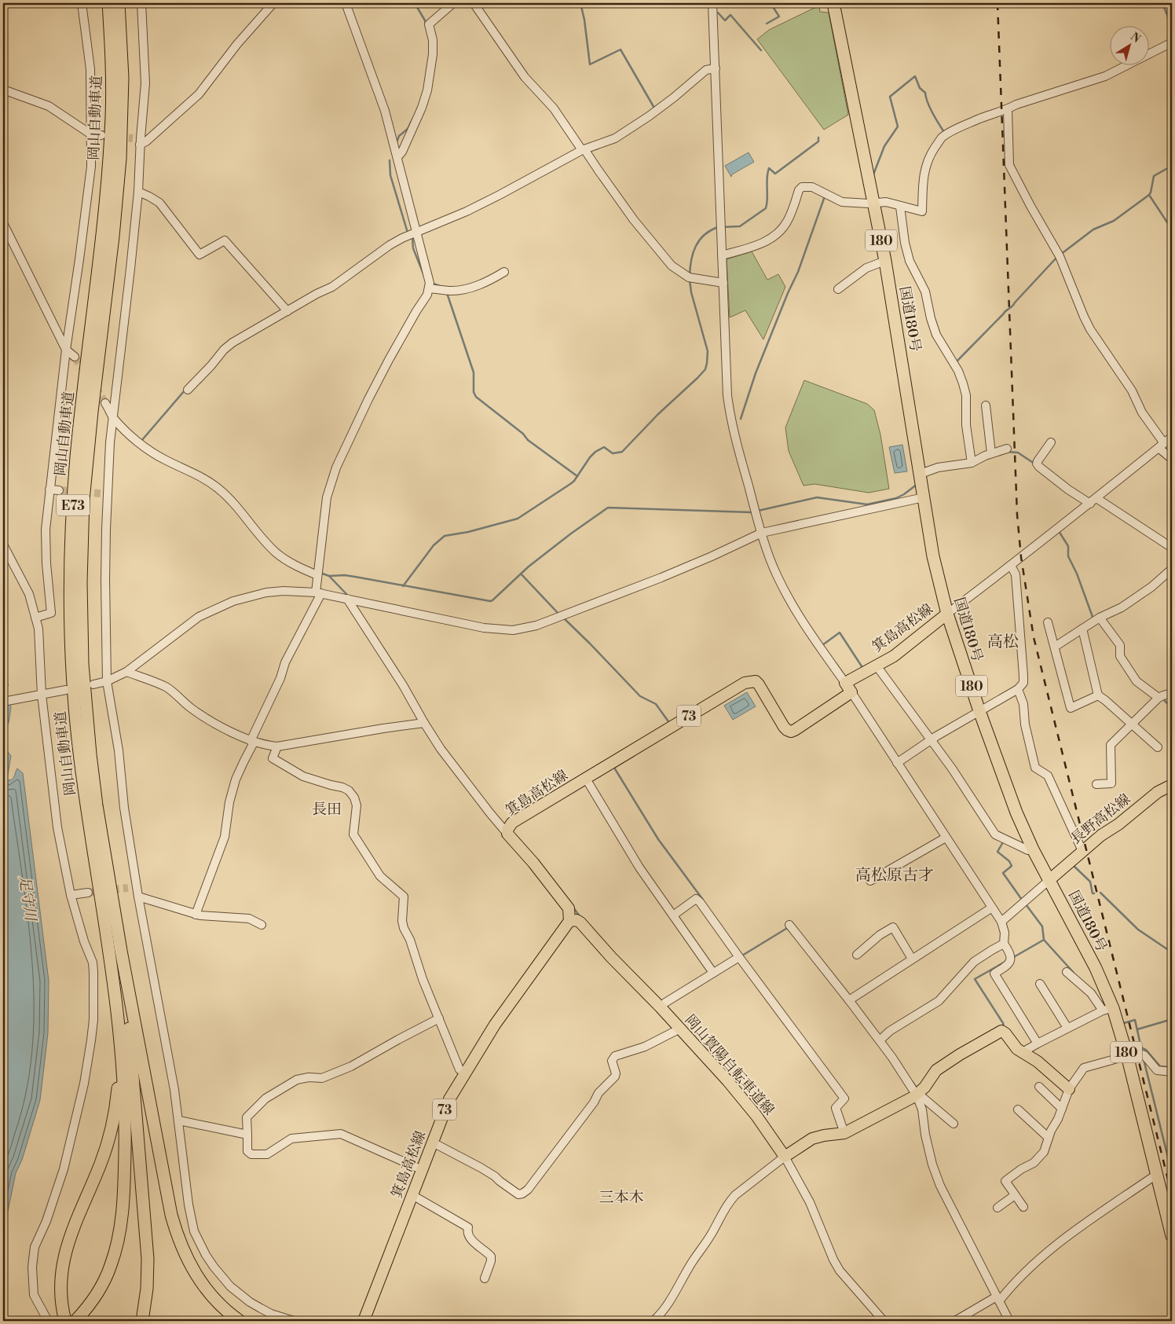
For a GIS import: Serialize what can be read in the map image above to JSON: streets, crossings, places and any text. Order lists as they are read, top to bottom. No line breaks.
{"streets":{"highway":["岡山自動車道","180","国道180号","E73"],"main road":["箕島高松線","73","長野高松線","岡山賀陽自転車道線"]},"crossings":[["国道180号","箕島高松線"],["国道180号","長野高松線"],["箕島高松線","岡山賀陽自転車道線"]],"districts":["高松","長田","高松原古才","三本木"],"water":["足守川"],"north":"top right"}
